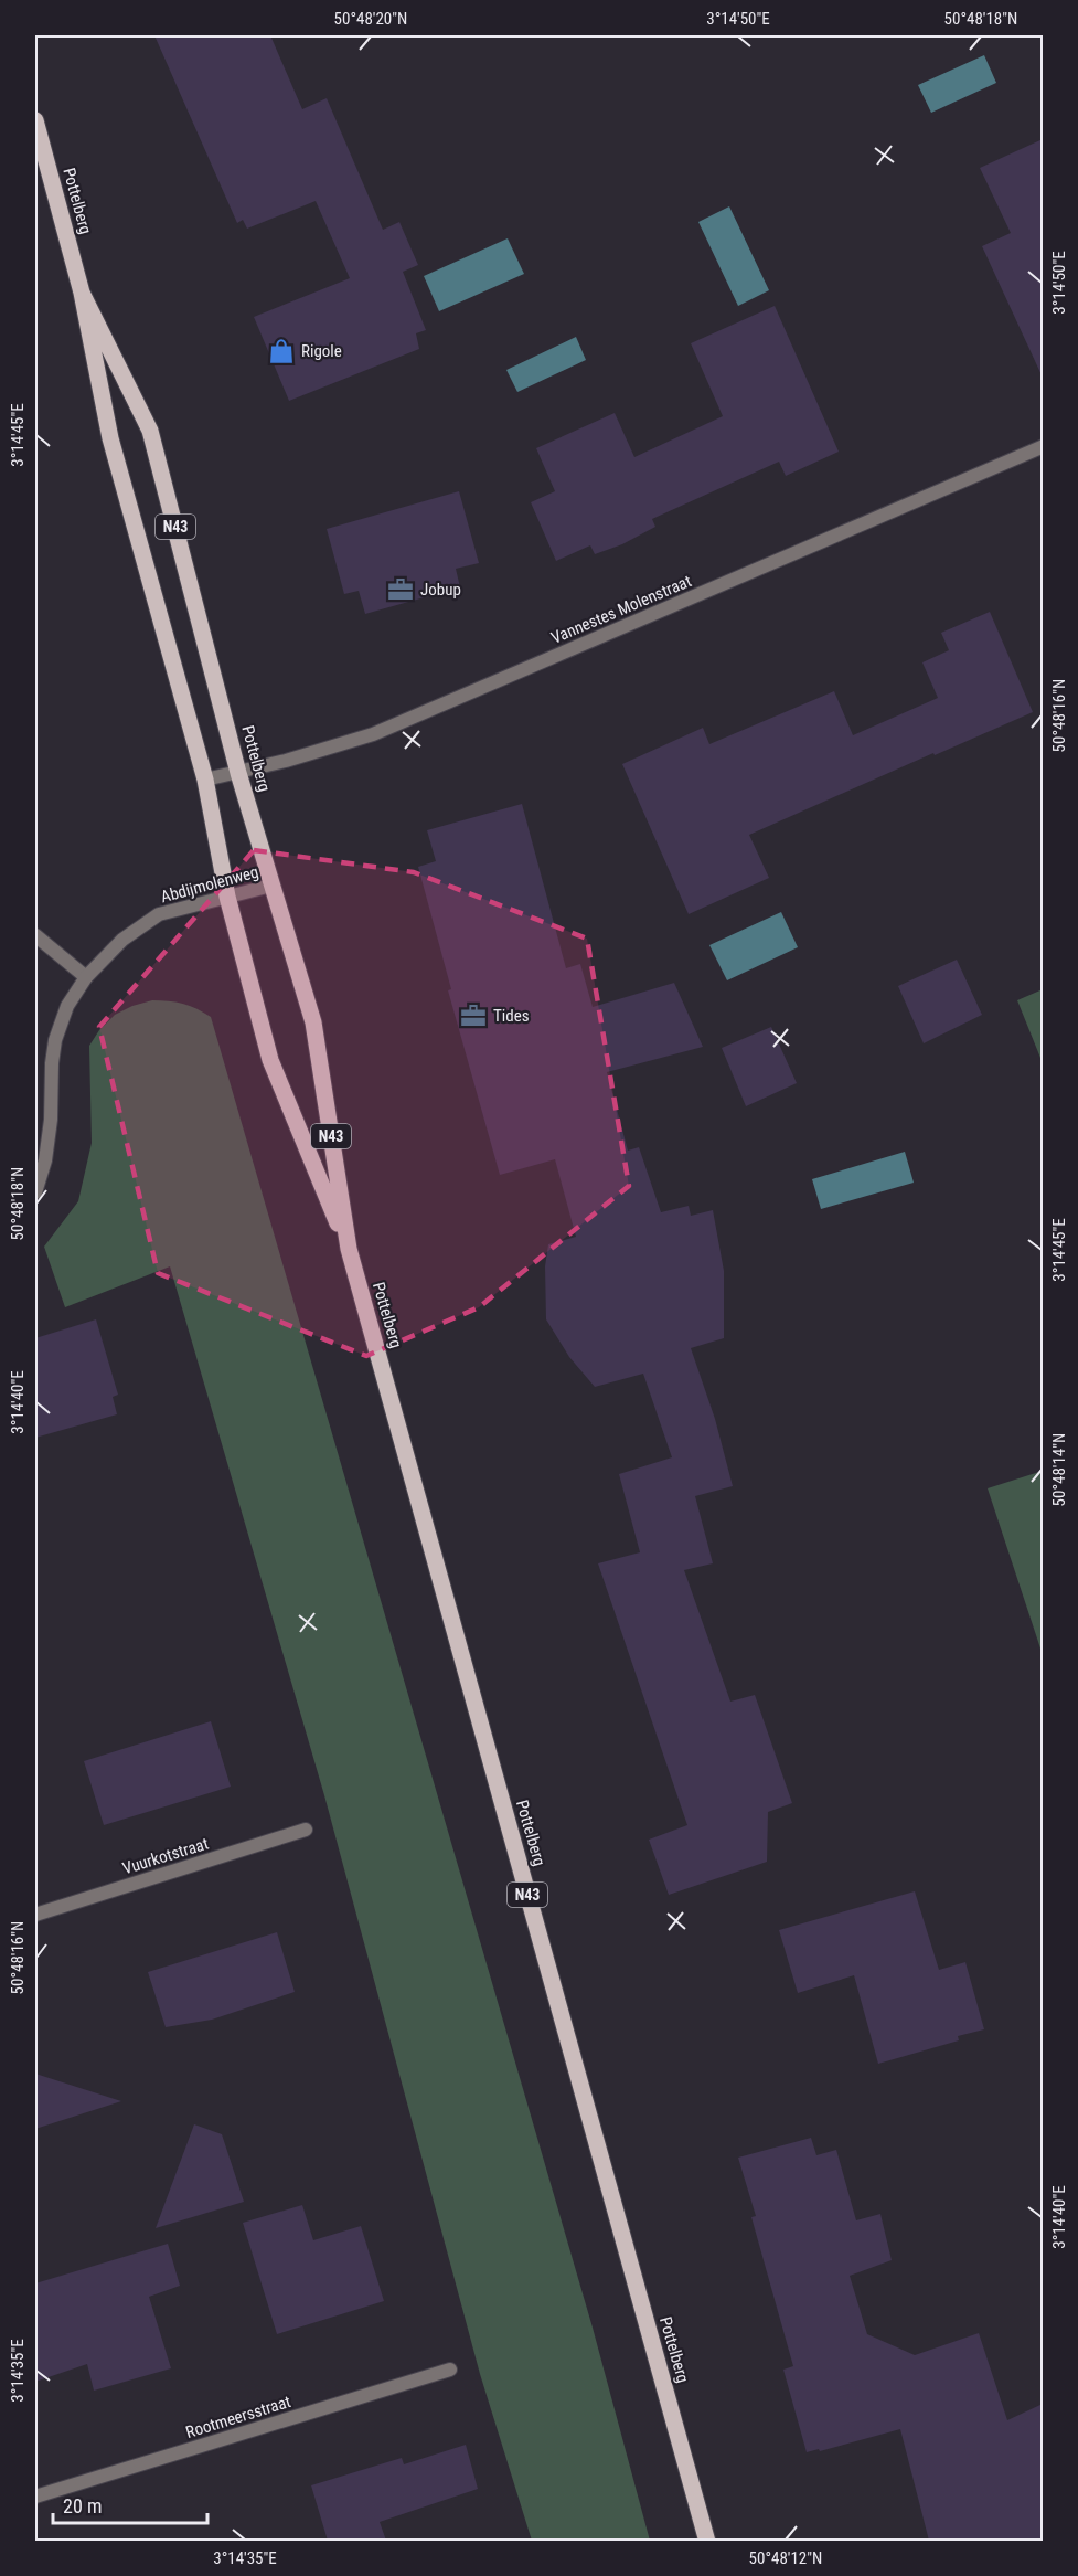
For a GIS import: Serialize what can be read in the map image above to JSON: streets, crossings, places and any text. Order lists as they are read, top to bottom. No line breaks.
{"streets":{"main road":["Pottelberg","N43"],"street":["Vannestes Molenstraat","Abdijmolenweg","Vuurkotstraat","Rootmeersstraat"]},"crossings":[["Pottelberg","Vannestes Molenstraat"],["Pottelberg","Abdijmolenweg"]],"places":{"shop":["Rigole"],"office":["Jobup","Tides"]},"scale_bar":"20 m","coordinates":["50°48'20\"N","3°14'50\"E","50°48'18\"N","3°14'45\"E","50°48'16\"N","3°14'40\"E","50°48'14\"N","3°14'35\"E","50°48'12\"N"]}
